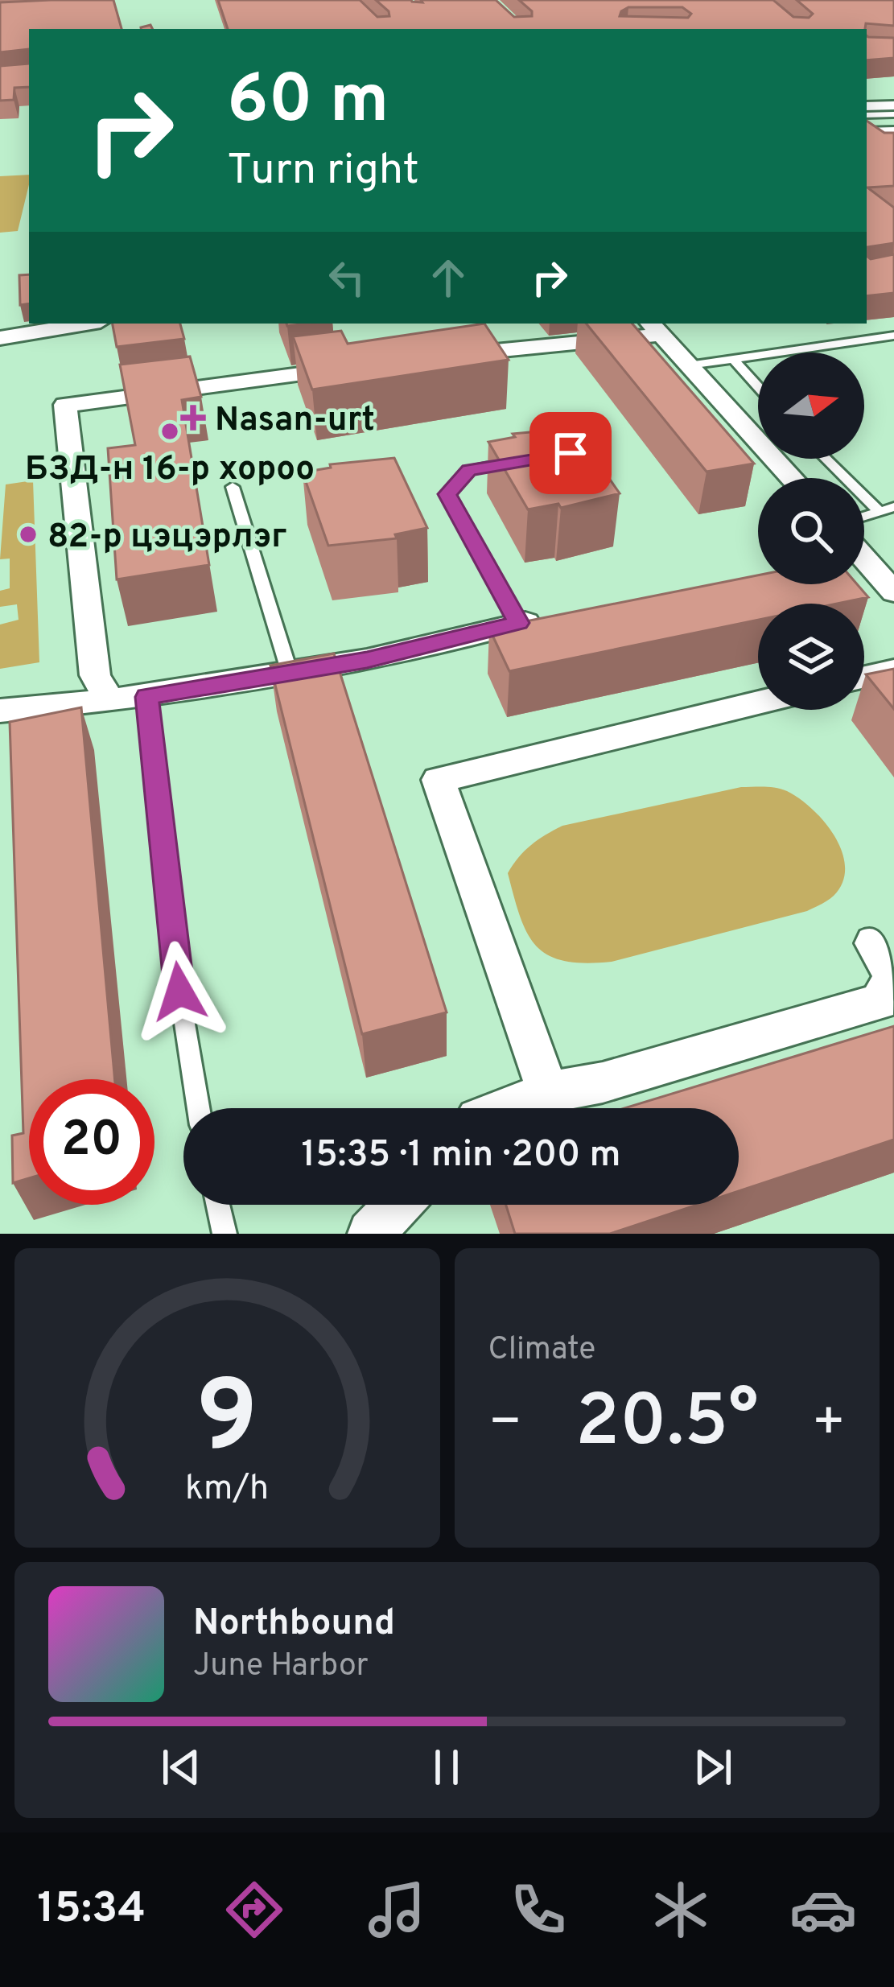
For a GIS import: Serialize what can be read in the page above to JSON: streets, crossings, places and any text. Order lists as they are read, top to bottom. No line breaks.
{"places":{"health":["Nasan-urt"],"other":["БЗД-н 16-р хороо","82-р цэцэрлэг"]},"north":"right","page":{"turn":["60 m","Turn right"],"limit":"20","trip":"15:35 · 1 min · 200 m","tile":"Climate","heat":["−","20.5°","+"],"song":["Northbound","June Harbor"],"tabs":"15:34","gauge":["9","km/h"]}}
